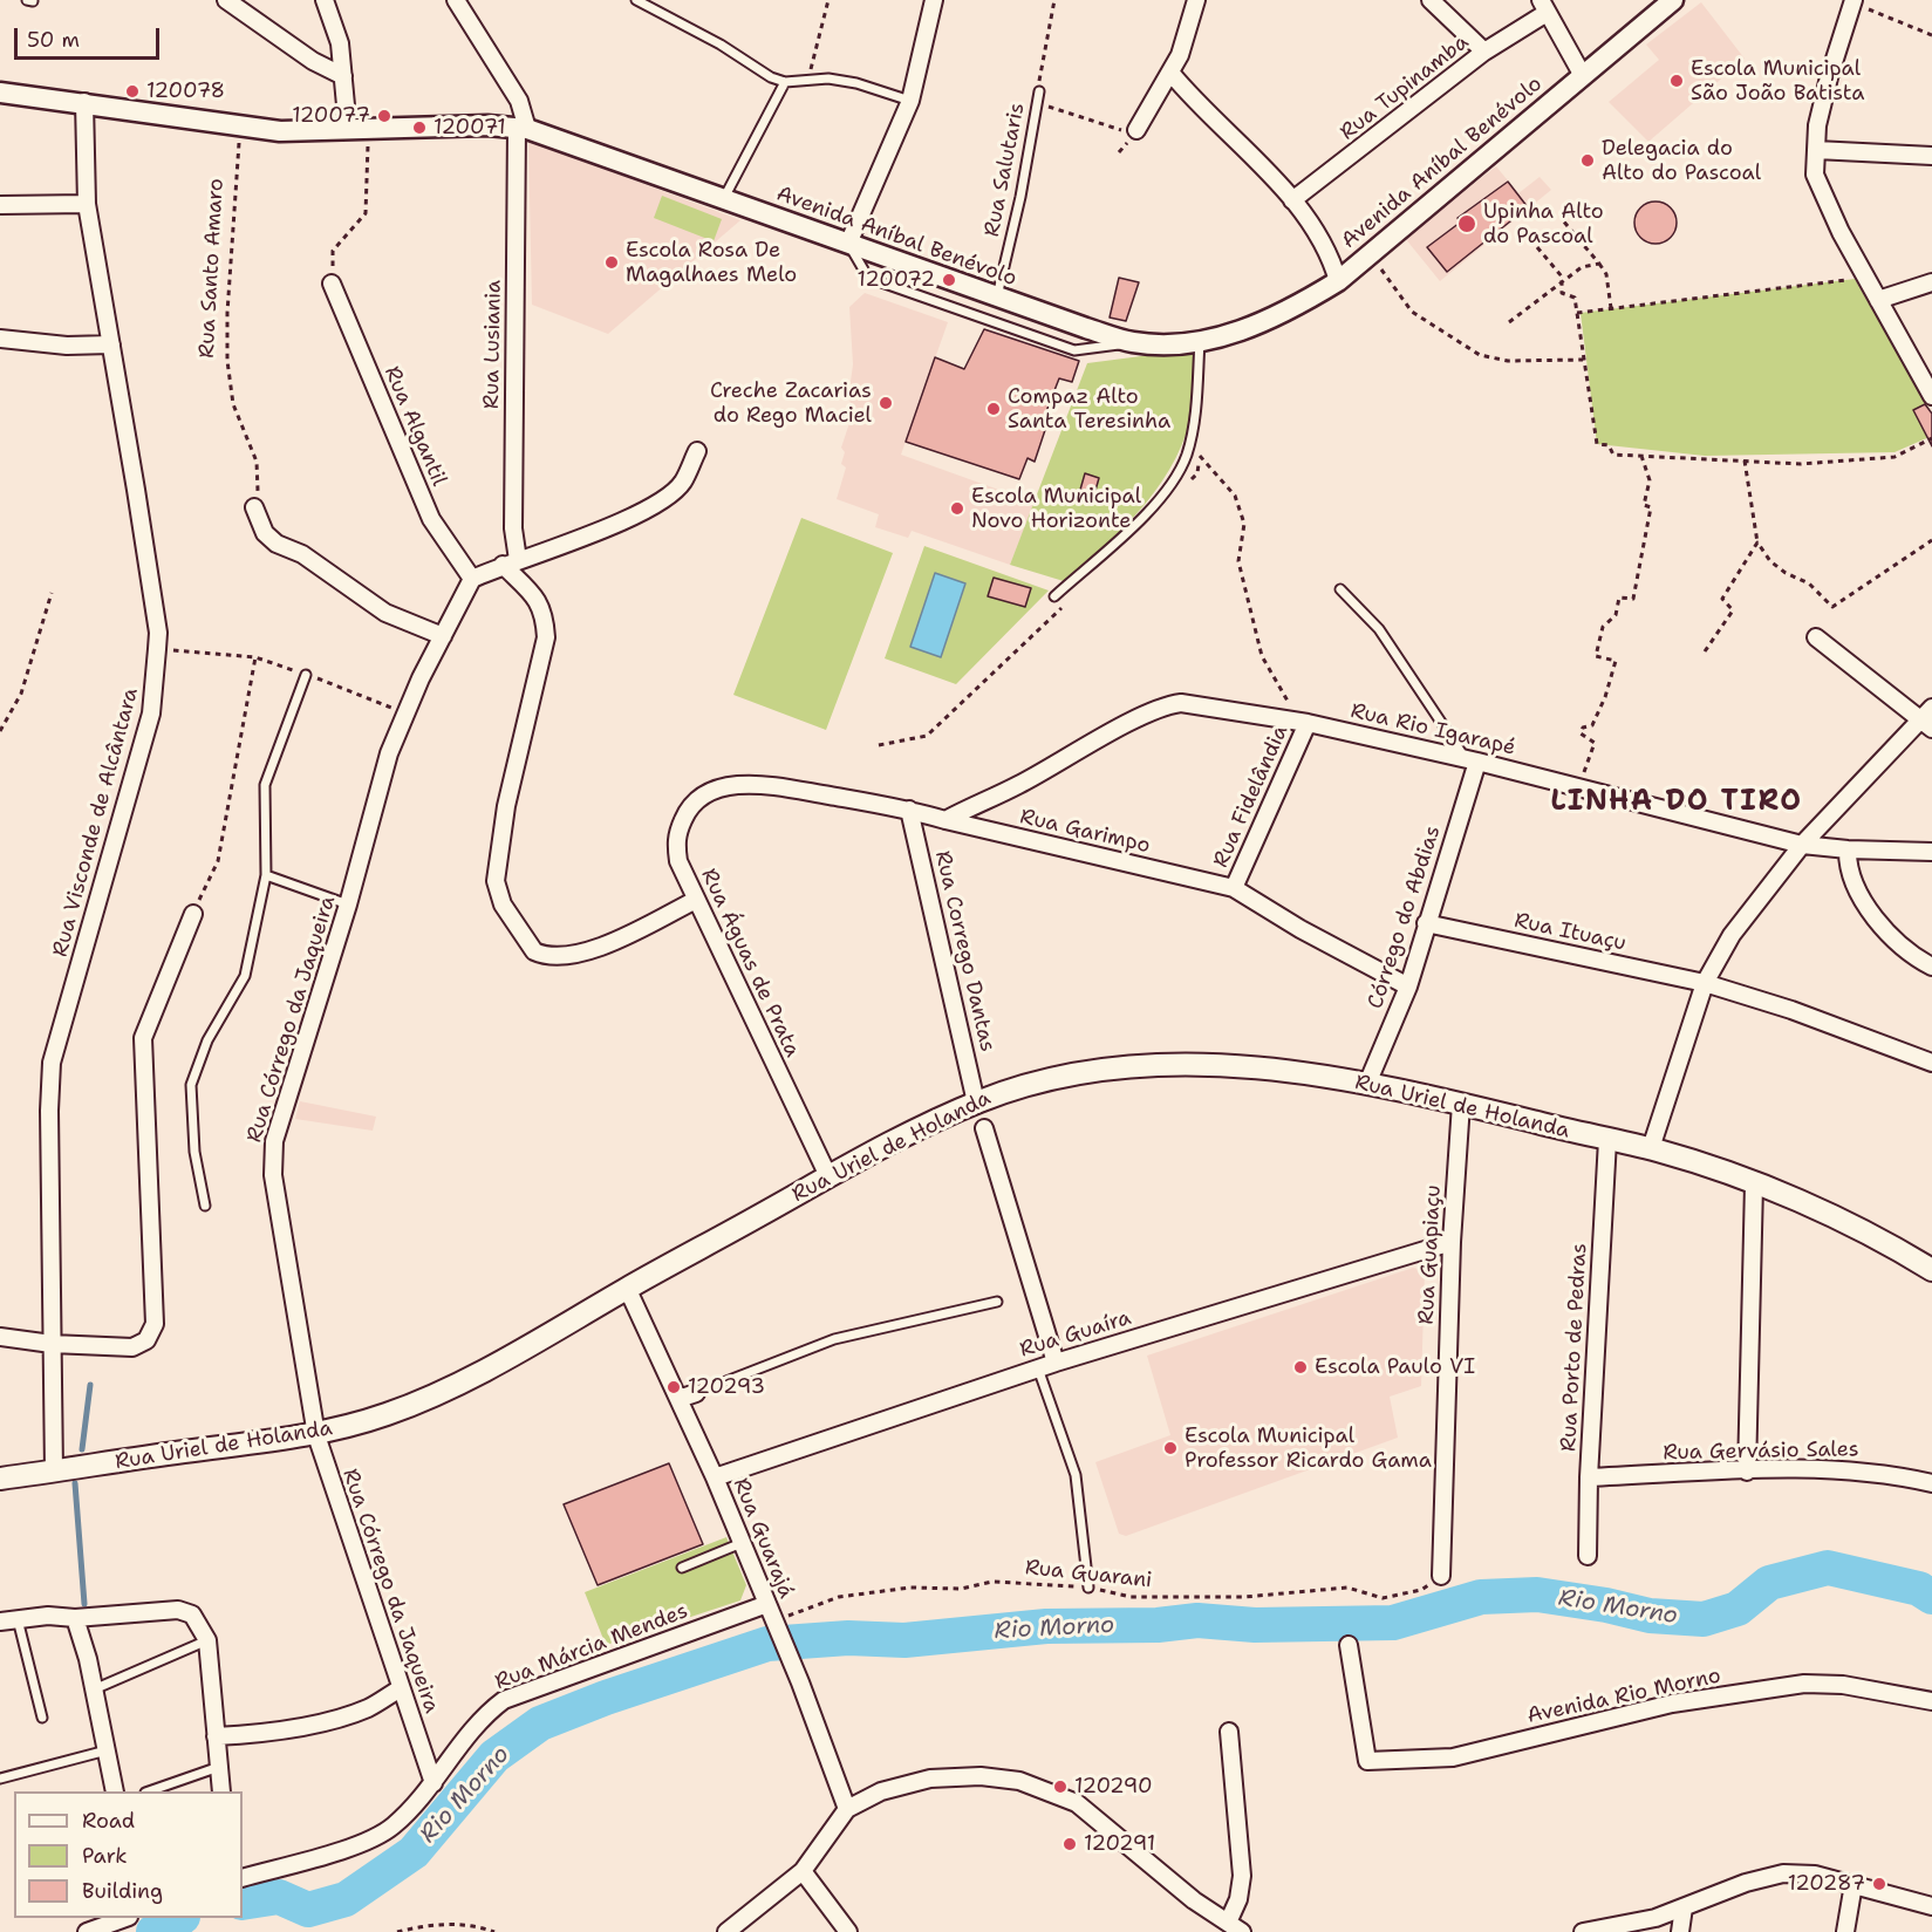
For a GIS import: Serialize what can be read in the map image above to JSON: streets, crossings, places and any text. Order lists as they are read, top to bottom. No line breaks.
{"streets":{"main road":["Rua Uriel de Holanda"],"street":["Rua Tupinamba","Avenida Aníbal Benévolo","Rua Lusiania","Rua Algantil","Rua Rio Igarapé","Rua Fidelândia","Rua Visconde de Alcântara","Rua Garimpo","Córrego do Abdias","Rua Ituaçu","Rua Corrego Dantas","Rua Águas de Prata","Rua Córrego da Jaqueira","Rua Guapiaçu","Rua Guaíra","Rua Porto de Pedras","Rua Gervásio Sales","Rua Guarajá","Rua Márcia Mendes","Avenida Rio Morno"],"lane":["Rua Salutaris"],"path":["Rua Santo Amaro","Rua Guarani"]},"crossings":[["Avenida Aníbal Benévolo","Rua Salutaris"],["Avenida Aníbal Benévolo","Rua Santo Amaro"],["Avenida Aníbal Benévolo","Rua Lusiania"],["Avenida Aníbal Benévolo","Rua Visconde de Alcântara"],["Rua Algantil","Rua Córrego da Jaqueira"],["Rua Rio Igarapé","Rua Fidelândia"],["Rua Rio Igarapé","Rua Garimpo"],["Rua Rio Igarapé","Córrego do Abdias"],["Rua Fidelândia","Rua Garimpo"],["Rua Visconde de Alcântara","Rua Uriel de Holanda"],["Rua Garimpo","Córrego do Abdias"],["Rua Garimpo","Rua Corrego Dantas"],["Rua Garimpo","Rua Águas de Prata"],["Córrego do Abdias","Rua Ituaçu"],["Córrego do Abdias","Rua Uriel de Holanda"],["Rua Corrego Dantas","Rua Uriel de Holanda"],["Rua Águas de Prata","Rua Uriel de Holanda"],["Rua Córrego da Jaqueira","Rua Uriel de Holanda"],["Rua Córrego da Jaqueira","Rua Márcia Mendes"],["Rua Uriel de Holanda","Rua Guapiaçu"],["Rua Uriel de Holanda","Rua Porto de Pedras"],["Rua Uriel de Holanda","Rua Guarajá"],["Rua Guapiaçu","Rua Guaíra"],["Rua Guapiaçu","Rua Guarani"],["Rua Guaíra","Rua Guarajá"],["Rua Porto de Pedras","Rua Gervásio Sales"],["Rua Guarajá","Rua Guarani"],["Rua Guarajá","Rua Márcia Mendes"]],"districts":["LINHA DO TIRO"],"water":["Rio Morno"],"places":["Escola Municipal São João Batista","120078","120077","120071","Delegacia do Alto do Pascoal","Upinha Alto do Pascoal","Escola Rosa De Magalhaes Melo","120072","Creche Zacarias do Rego Maciel","Compaz Alto Santa Teresinha","Escola Municipal Novo Horizonte","Escola Paulo VI","120293","Escola Municipal Professor Ricardo Gama","120290","120291","120287"],"legend":["Road","Park","Building"],"scale_bar":"50 m"}
